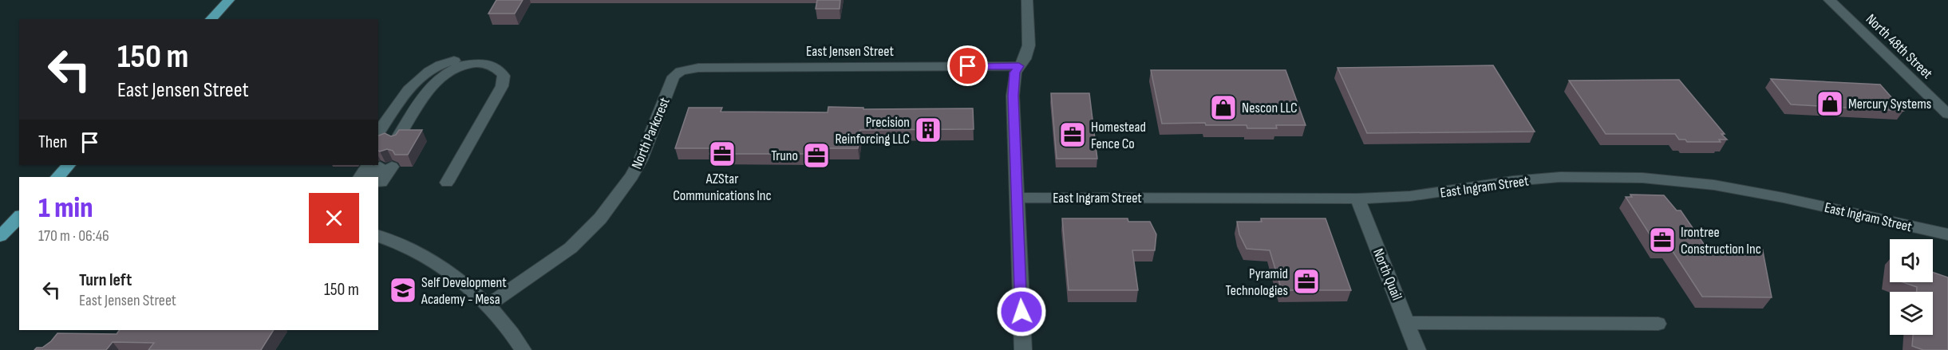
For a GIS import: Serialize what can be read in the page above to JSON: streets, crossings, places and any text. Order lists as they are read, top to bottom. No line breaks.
{"streets":{"street":["North 48th Street","East Jensen Street","North Parkcrest","East Ingram Street","North Quail"]},"crossings":[["East Jensen Street","North Parkcrest"],["East Ingram Street","North Quail"]],"places":{"shop":["Mercury Systems","Nescon LLC"],"building":["Precision Reinforcing LLC"],"office":["Homestead Fence Co","AZStar Communications Inc","Truno","Irontree Construction Inc","Pyramid Technologies"],"school or university":["Self Development Academy - Mesa"]},"page":{"turn":["150 m","East Jensen Street"],"then":"Then","heading":["1 min","170 m · 06:46"],"list":[{"name":"Turn left","note":"East Jensen Street","value":"150 m"}]}}
